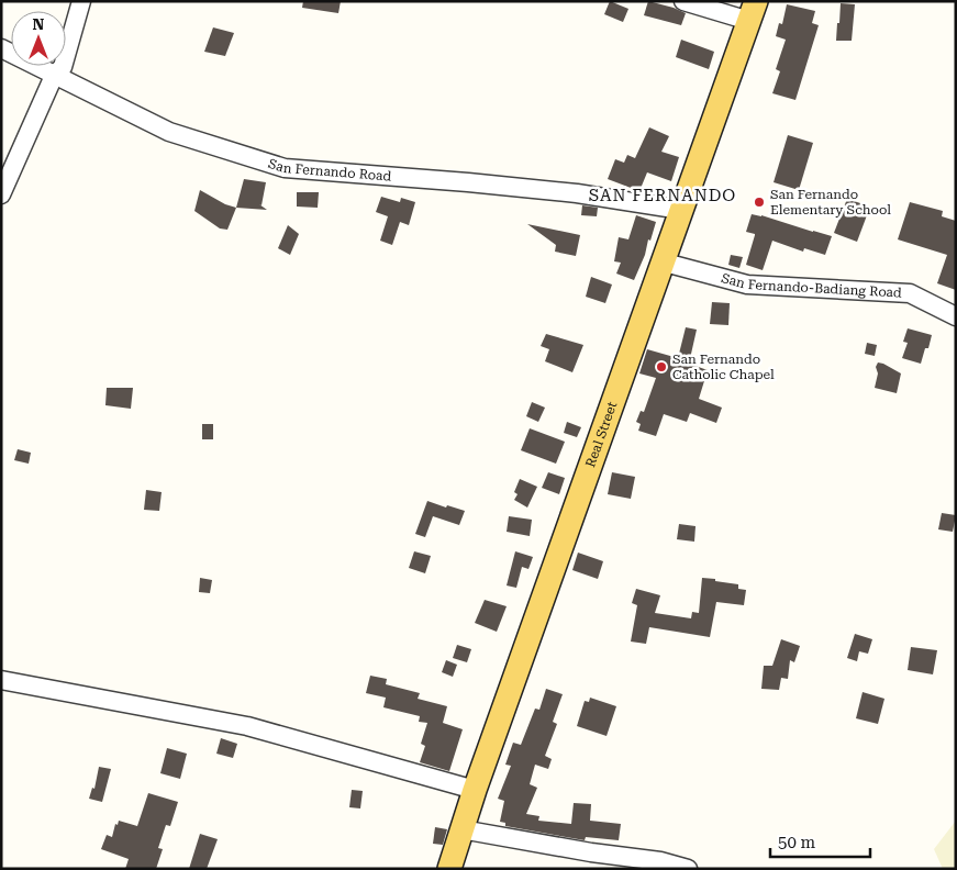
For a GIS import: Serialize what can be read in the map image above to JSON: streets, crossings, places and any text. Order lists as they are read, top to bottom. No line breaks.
{"streets":{"main road":["Real Street"],"street":["San Fernando Road","San Fernando-Badiang Road"]},"crossings":[["San Fernando Road","Real Street"],["San Fernando-Badiang Road","Real Street"]],"districts":["SAN FERNANDO"],"places":["San Fernando Elementary School","San Fernando Catholic Chapel"],"scale_bar":"50 m","north":"top"}
